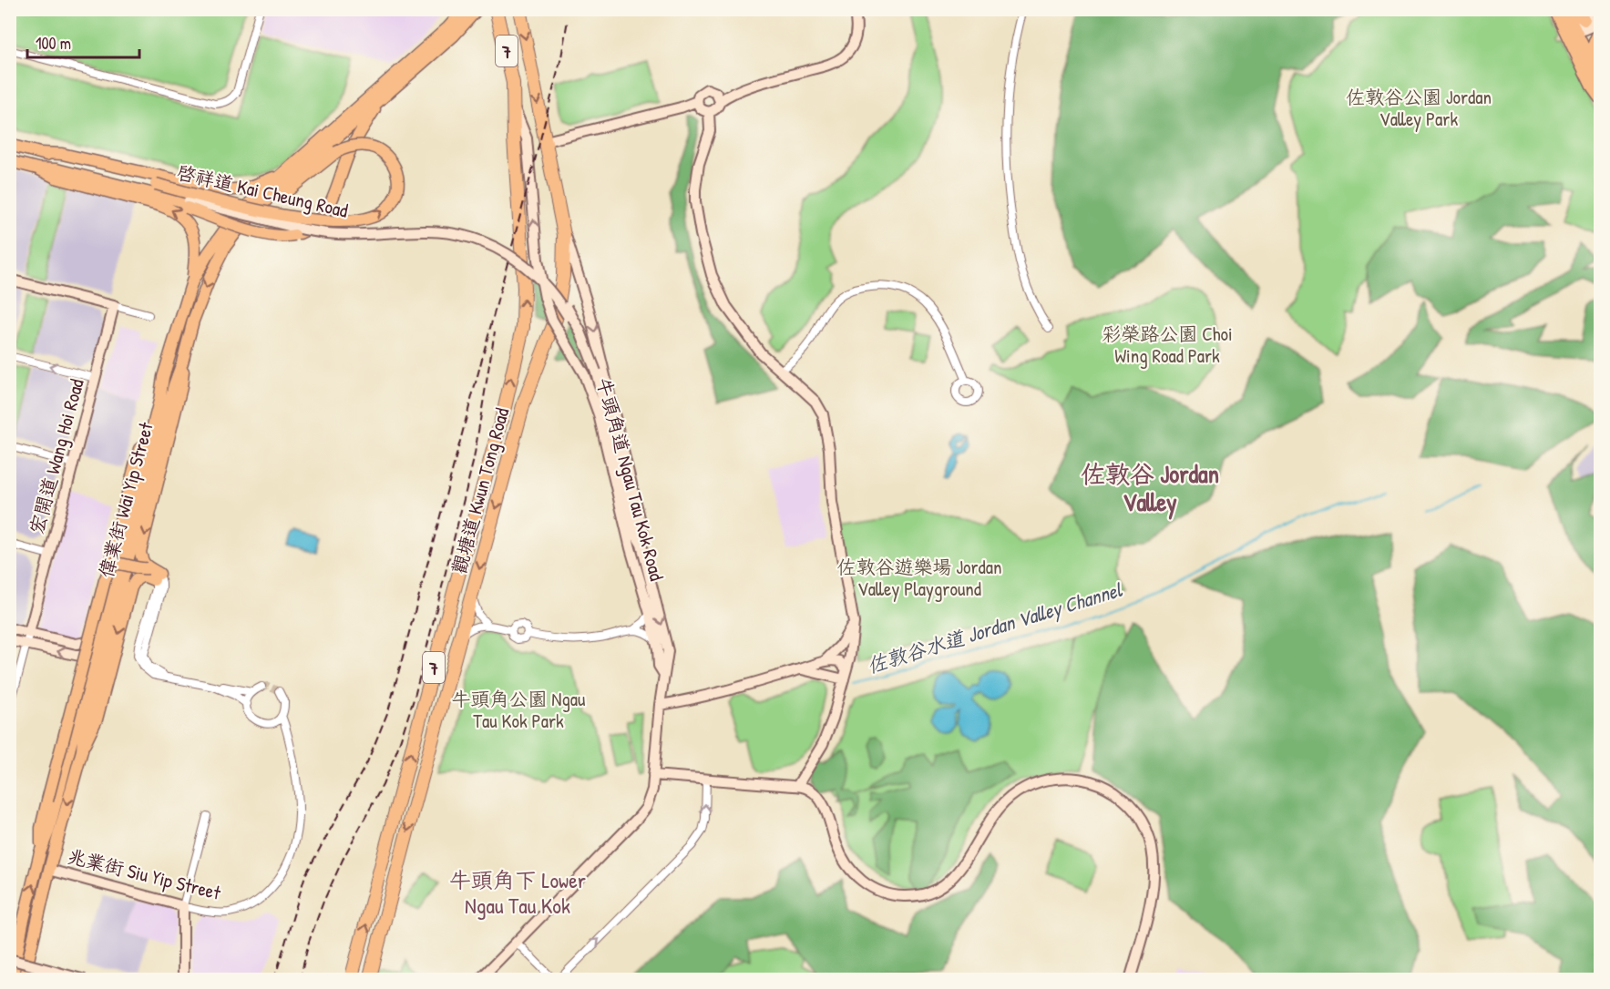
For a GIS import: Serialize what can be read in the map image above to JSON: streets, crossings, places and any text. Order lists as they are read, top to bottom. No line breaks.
{"streets":{"highway":["7","觀塘道 Kwun Tong Road"],"main road":["啓祥道 Kai Cheung Road","宏開道 Wang Hoi Road","牛頭角道 Ngau Tau Kok Road","偉業街 Wai Yip Street","兆業街 Siu Yip Street"]},"crossings":[["啓祥道 Kai Cheung Road","牛頭角道 Ngau Tau Kok Road"],["牛頭角道 Ngau Tau Kok Road","觀塘道 Kwun Tong Road"],["偉業街 Wai Yip Street","兆業街 Siu Yip Street"]],"districts":["佐敦谷 Jordan Valley","牛頭角下 Lower Ngau Tau Kok"],"water":["佐敦谷水道 Jordan Valley Channel"],"parks":["佐敦谷公園 Jordan Valley Park","彩榮路公園 Choi Wing Road Park","佐敦谷遊樂場 Jordan Valley Playground","牛頭角公園 Ngau Tau Kok Park"],"scale_bar":"100 m"}
